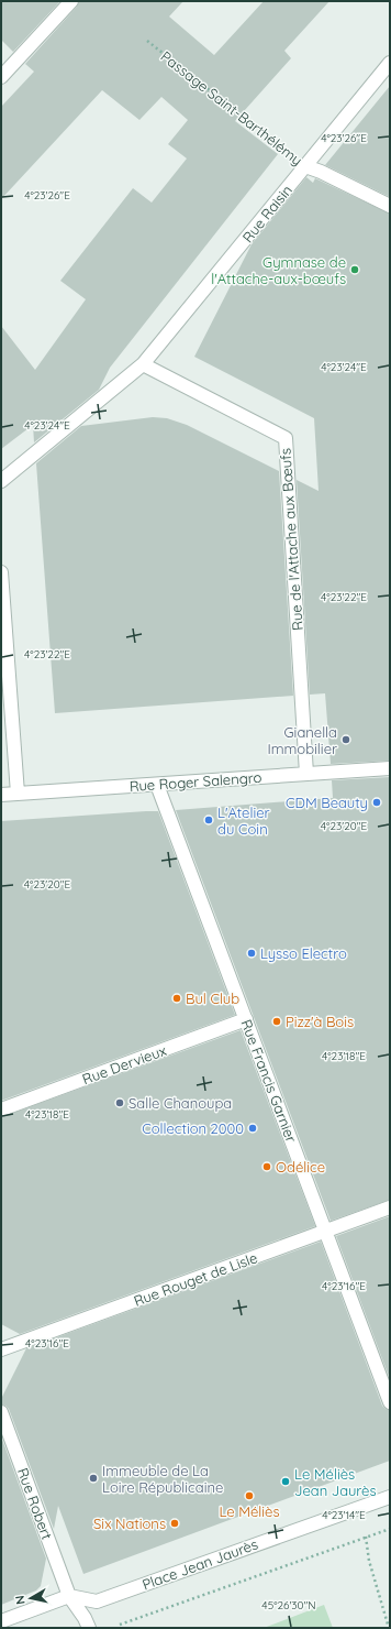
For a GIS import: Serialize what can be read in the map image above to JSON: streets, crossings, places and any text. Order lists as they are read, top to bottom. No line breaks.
{"streets":{"street":["Passage Saint-Barthélémy","Rue Raisin","Rue de l'Attache aux Bœufs","Rue Roger Salengro","Rue Dervieux","Rue Francis Garnier","Rue Rouget de Lisle","Rue Robert","Place Jean Jaurès"]},"crossings":[["Passage Saint-Barthélémy","Rue Raisin"],["Rue Raisin","Rue de l'Attache aux Bœufs"],["Rue de l'Attache aux Bœufs","Rue Roger Salengro"],["Rue Roger Salengro","Rue Francis Garnier"],["Rue Dervieux","Rue Francis Garnier"],["Rue Francis Garnier","Rue Rouget de Lisle"],["Rue Robert","Place Jean Jaurès"]],"places":["Gymnase de l'Attache-aux-bœufs","Gianella Immobilier","CDM Beauty","L'Atelier du Coin","Lysso Electro","Bul Club","Pizz'à Bois","Salle Chanoupa","Collection 2000","Odélice","Immeuble de La Loire Républicaine","Le Méliès Jean Jaurès","Le Méliès","Six Nations"],"north":"left","coordinates":["4°23'26\"E","4°23'24\"E","4°23'22\"E","4°23'20\"E","4°23'18\"E","4°23'16\"E","4°23'14\"E","45°26'30\"N"]}
